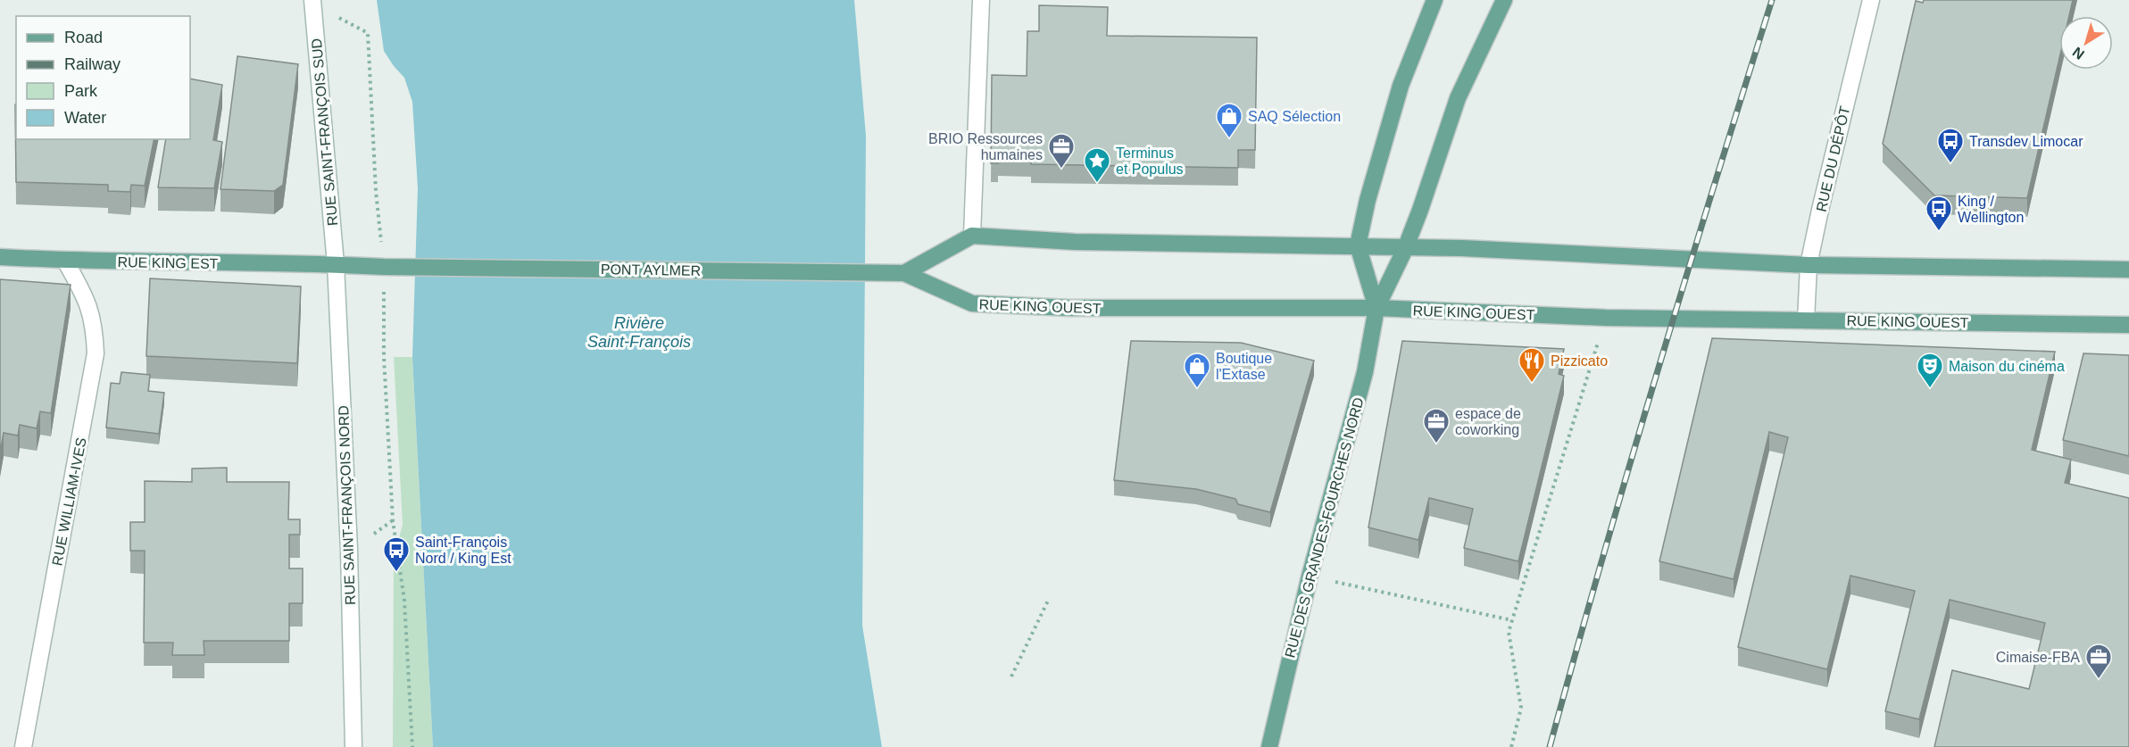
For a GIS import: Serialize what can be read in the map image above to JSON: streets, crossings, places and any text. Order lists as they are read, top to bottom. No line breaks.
{"streets":{"main road":["RUE KING EST","PONT AYLMER","RUE KING OUEST","RUE DES GRANDES-FOURCHES NORD"],"street":["RUE SAINT-FRANÇOIS SUD","RUE DU DÉPÔT","RUE WILLIAM-IVES","RUE SAINT-FRANÇOIS NORD"]},"crossings":[["RUE SAINT-FRANÇOIS SUD","RUE KING EST"],["RUE SAINT-FRANÇOIS SUD","PONT AYLMER"],["RUE SAINT-FRANÇOIS SUD","RUE SAINT-FRANÇOIS NORD"],["RUE DU DÉPÔT","RUE KING OUEST"],["RUE KING EST","PONT AYLMER"],["RUE KING EST","RUE WILLIAM-IVES"],["RUE KING EST","RUE SAINT-FRANÇOIS NORD"],["PONT AYLMER","RUE KING OUEST"],["PONT AYLMER","RUE SAINT-FRANÇOIS NORD"],["RUE KING OUEST","RUE DES GRANDES-FOURCHES NORD"]],"water":["Rivière Saint-François"],"places":{"shop":["SAQ Sélection","Boutique l'Extase"],"bus stop":["Transdev Limocar","King / Wellington","Saint-François Nord / King Est"],"office":["BRIO Ressources humaines","espace de coworking","Cimaise-FBA"],"place":["Terminus et Populus"],"restaurant":["Pizzicato"],"theatre":["Maison du cinéma"]},"legend":["Road","Railway","Park","Water"],"north":"bottom left"}
